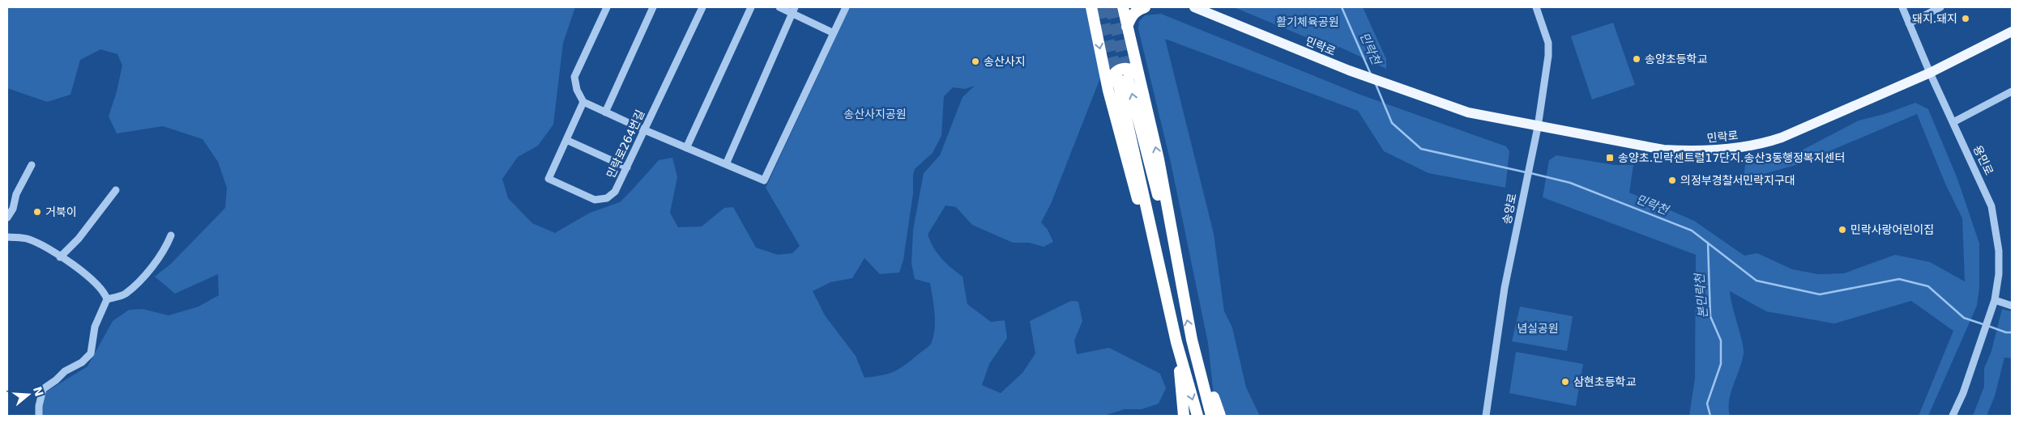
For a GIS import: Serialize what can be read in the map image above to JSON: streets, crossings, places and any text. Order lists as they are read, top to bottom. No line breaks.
{"streets":{"main road":["민락로"],"street":["민락로264번길","용민로","송양로"]},"crossings":[["민락로","용민로"],["민락로","송양로"]],"water":["민락천","본민락천"],"parks":["활기체육공원","송산사지공원","념실공원"],"places":{"other":["돼지.돼지","송양초등학교","송산사지","의정부경찰서민락지구대","거북이","민락사랑어린이집","삼현초등학교"],"transit":["송양초.민락센트럴17단지.송산3동행정복지센터"]},"north":"right"}
